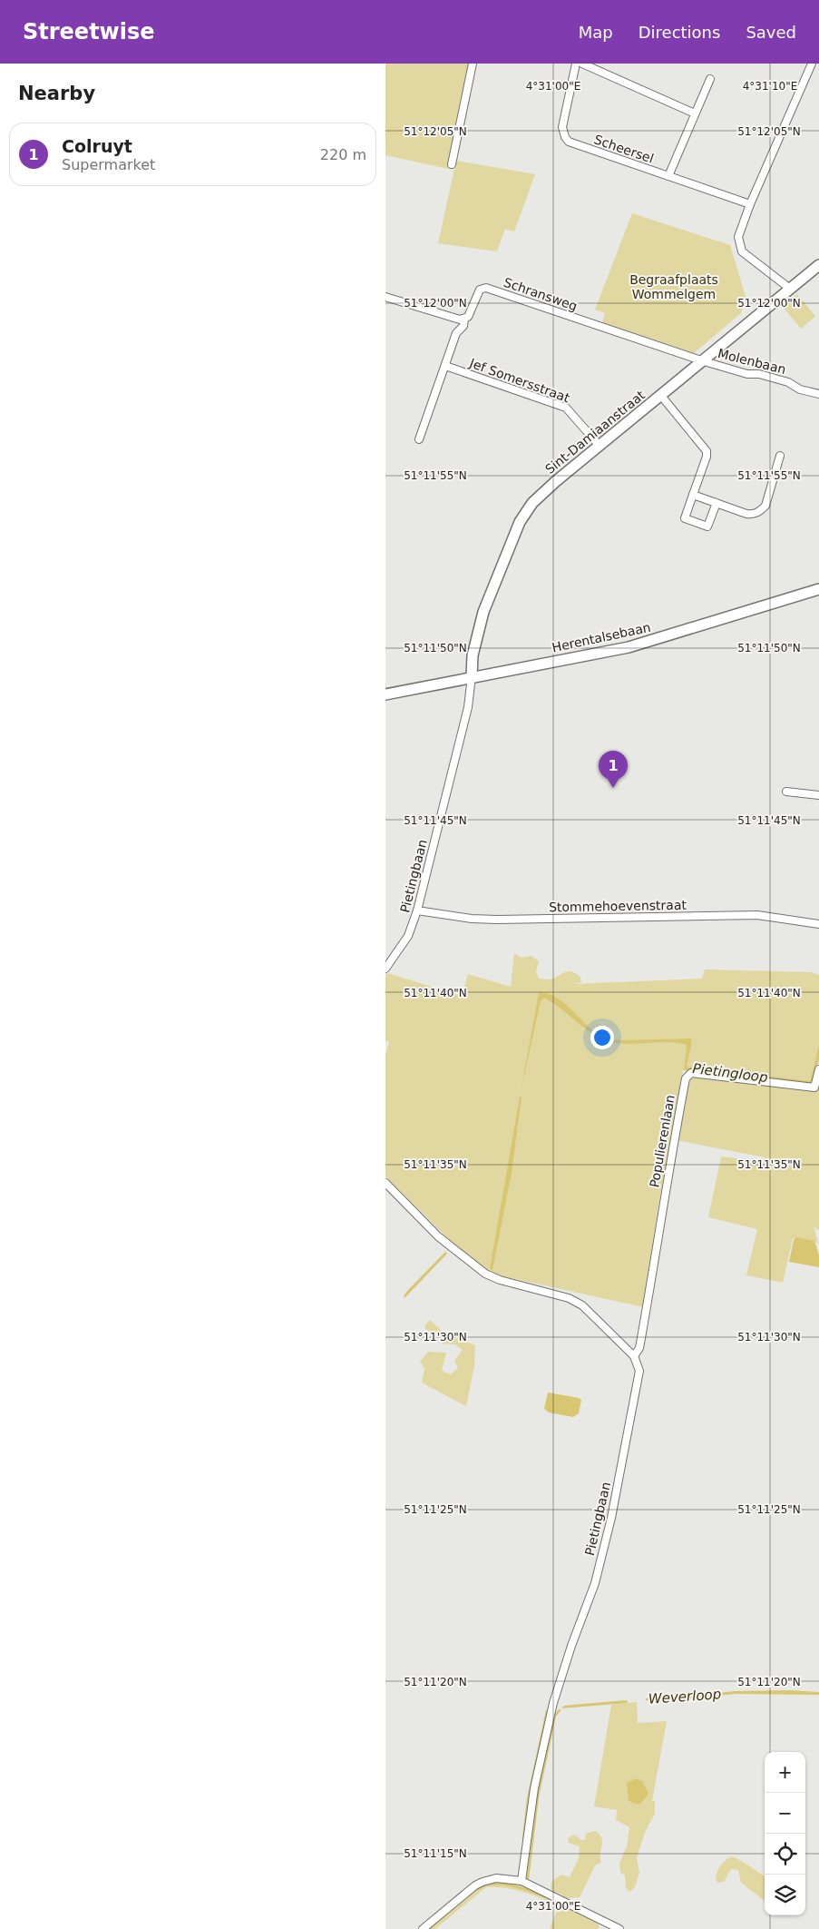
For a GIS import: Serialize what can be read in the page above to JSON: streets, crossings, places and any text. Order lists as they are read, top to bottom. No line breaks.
{"streets":{"street":["Scheersel","Schransweg","Molenbaan","Jef Somersstraat","Sint-Damiaanstraat","Herentalsebaan","Pietingbaan","Stommehoevenstraat","Populierenlaan"]},"crossings":[["Schransweg","Molenbaan"],["Schransweg","Jef Somersstraat"],["Schransweg","Sint-Damiaanstraat"],["Molenbaan","Sint-Damiaanstraat"],["Jef Somersstraat","Sint-Damiaanstraat"],["Sint-Damiaanstraat","Herentalsebaan"],["Sint-Damiaanstraat","Pietingbaan"],["Herentalsebaan","Pietingbaan"],["Pietingbaan","Stommehoevenstraat"],["Pietingbaan","Populierenlaan"]],"water":["Pietingloop","Weverloop"],"parks":["Begraafplaats Wommelgem"],"page":{"header":"Streetwise","nav":["Map","Directions","Saved"],"heading":"Nearby","list":[{"mark":"1","name":"Colruyt","note":"Supermarket","value":"220 m"}],"pins":"1","map_buttons":["+","−"]},"coordinates":["4°31'00\"E","4°31'10\"E","51°12'05\"N","51°12'00\"N","51°11'55\"N","51°11'50\"N","51°11'45\"N","51°11'40\"N","51°11'35\"N","51°11'30\"N","51°11'25\"N","51°11'20\"N","51°11'15\"N"]}
